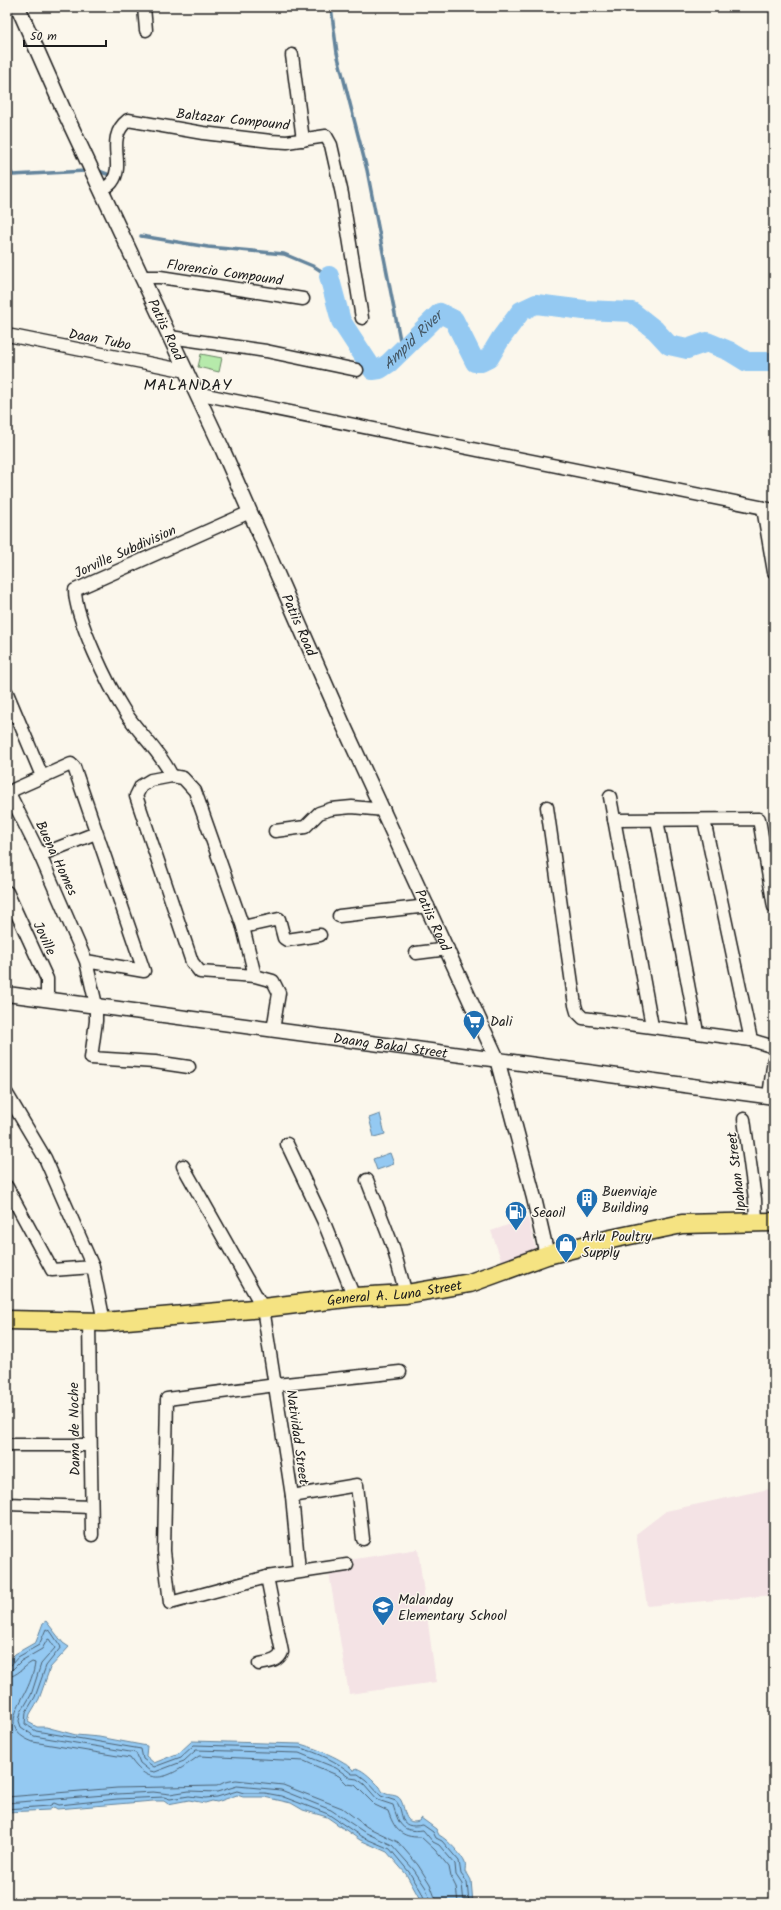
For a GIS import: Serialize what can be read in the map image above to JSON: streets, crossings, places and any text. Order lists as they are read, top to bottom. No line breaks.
{"streets":{"main road":["General A. Luna Street"],"street":["Baltazar Compound","Florencio Compound","Patiis Road","Daan Tubo","Jorville Subdivision","Buena Homes","Joville","Daang Bakal Street","Ipahan Street","Dama de Noche","Natividad Street"]},"crossings":[["Baltazar Compound","Patiis Road"],["Florencio Compound","Patiis Road"],["Patiis Road","Daan Tubo"],["Patiis Road","Jorville Subdivision"],["Patiis Road","Daang Bakal Street"],["Patiis Road","General A. Luna Street"],["Buena Homes","Daang Bakal Street"],["Joville","Daang Bakal Street"],["Ipahan Street","General A. Luna Street"],["General A. Luna Street","Dama de Noche"],["General A. Luna Street","Natividad Street"]],"districts":["MALANDAY"],"water":["Ampid River"],"places":{"supermarket":["Dali"],"building":["Buenviaje Building"],"fuel station":["Seaoil"],"shop":["Arlu Poultry Supply"],"school or university":["Malanday Elementary School"]},"scale_bar":"50 m"}
